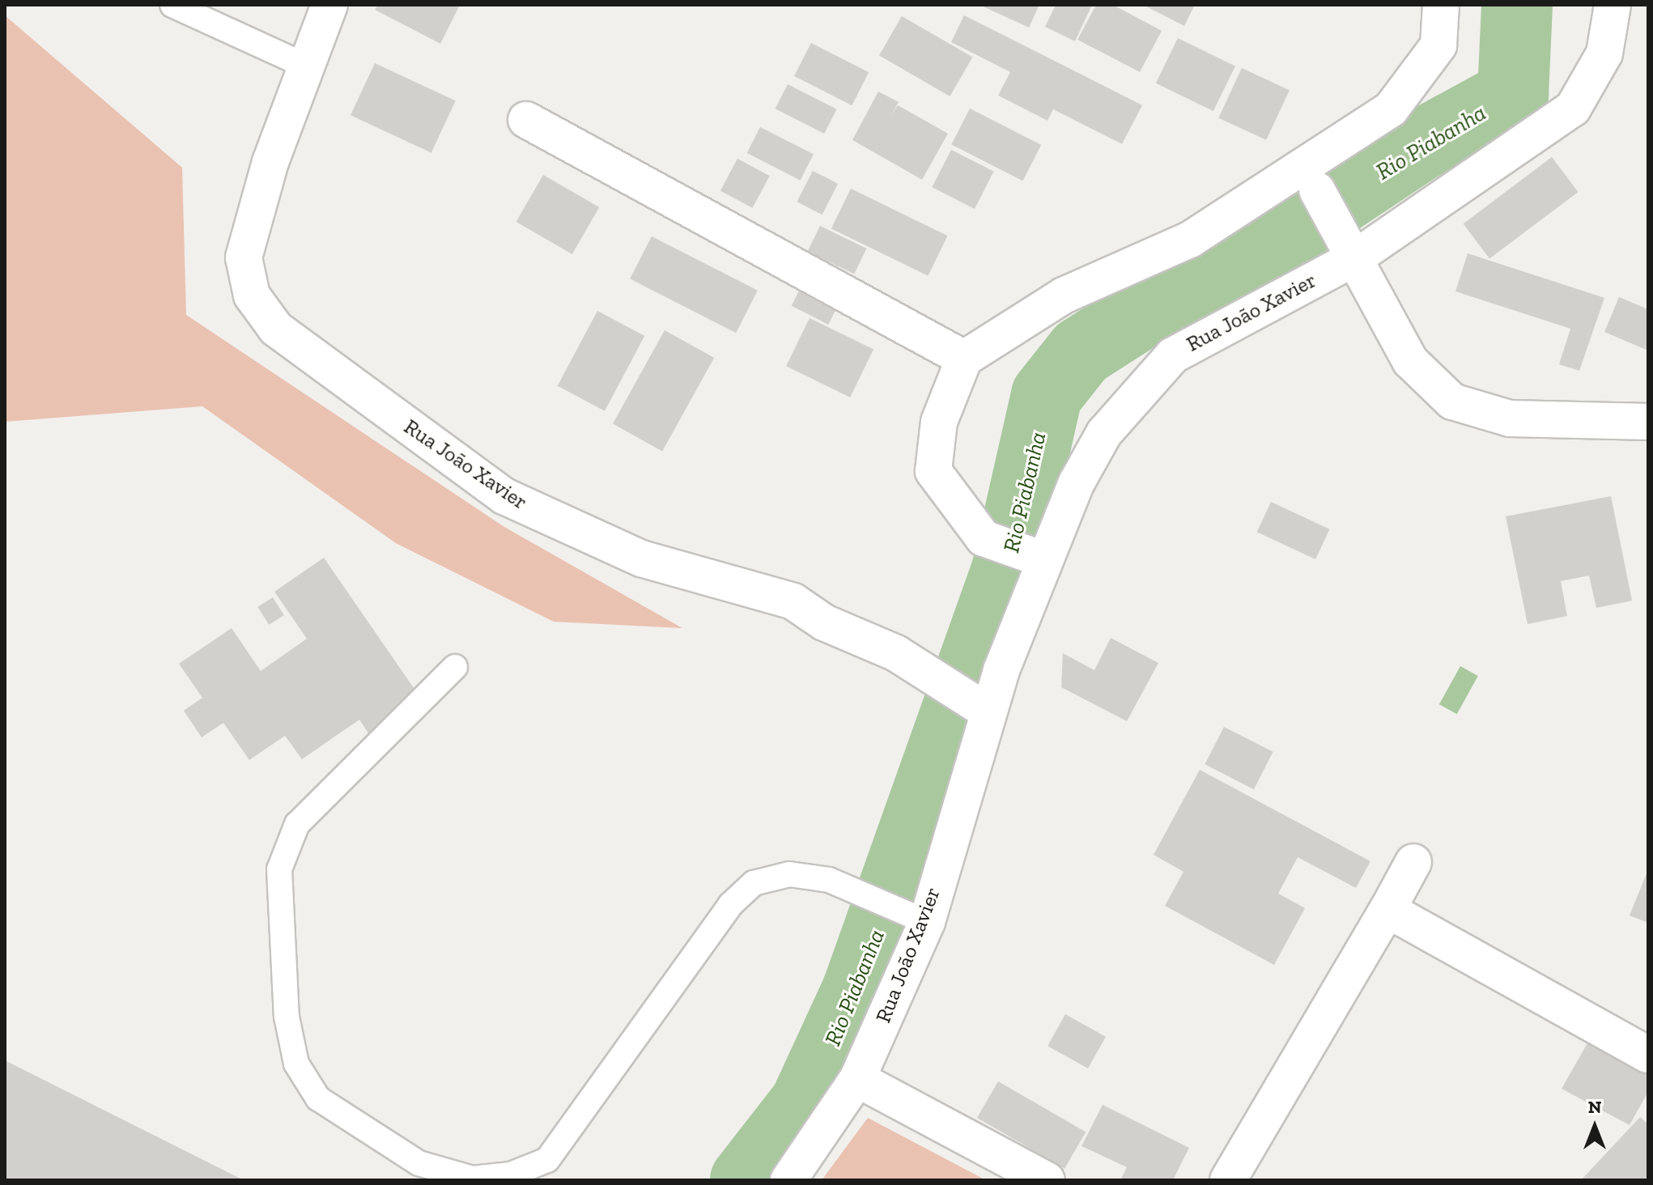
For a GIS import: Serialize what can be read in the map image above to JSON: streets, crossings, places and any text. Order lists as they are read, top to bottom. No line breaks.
{"streets":{"street":["Rua João Xavier"]},"water":["Rio Piabanha"],"north":"top"}
